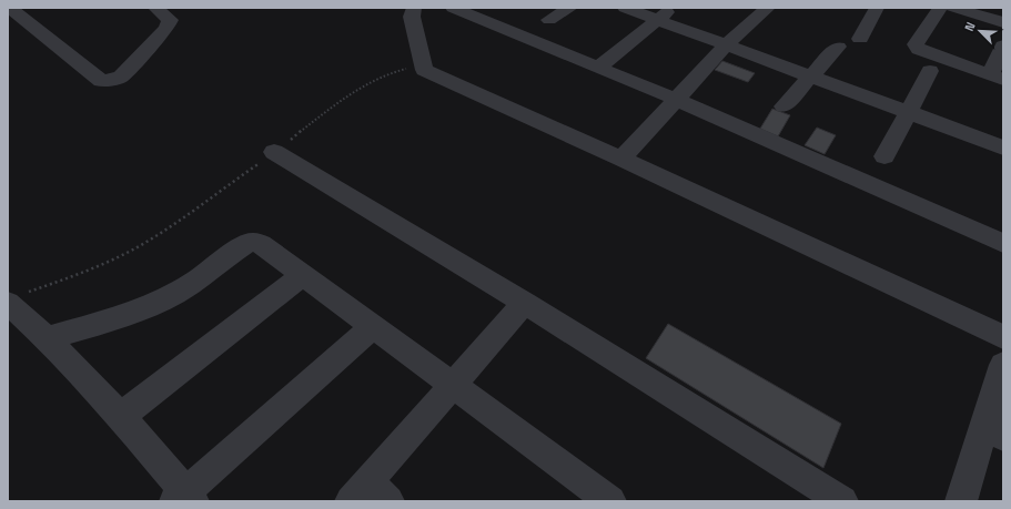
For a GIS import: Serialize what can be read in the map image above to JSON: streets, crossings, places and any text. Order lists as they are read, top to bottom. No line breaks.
{"north":"top left"}
